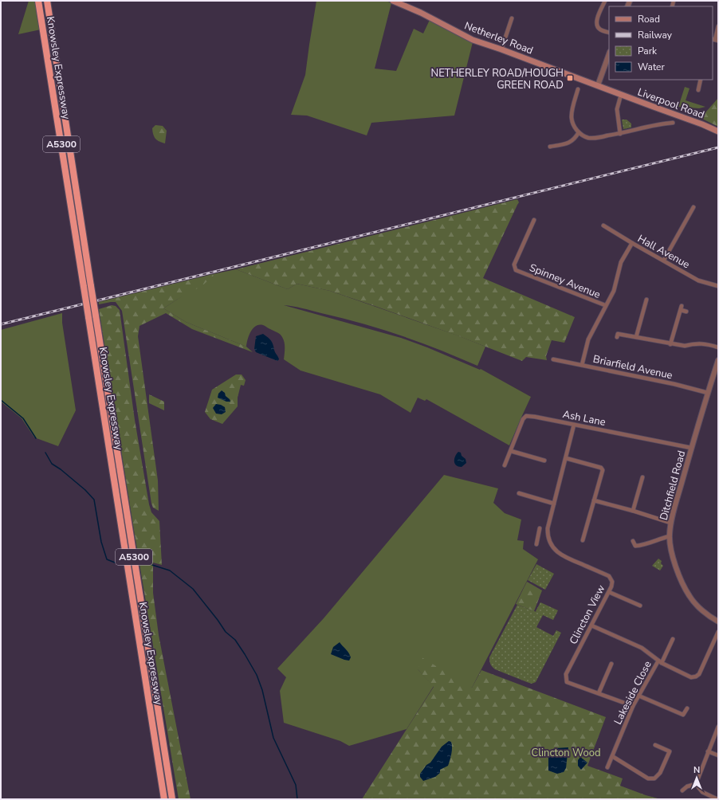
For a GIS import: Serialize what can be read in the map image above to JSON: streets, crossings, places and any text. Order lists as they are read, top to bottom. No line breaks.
{"streets":{"highway":["Knowsley Expressway","A5300"],"main road":["Netherley Road","Liverpool Road"],"street":["Hall Avenue","Spinney Avenue","Briarfield Avenue","Ash Lane","Ditchfield Road","Clincton View","Lakeside Close"]},"crossings":[["Netherley Road","Liverpool Road"],["Briarfield Avenue","Ditchfield Road"],["Ash Lane","Ditchfield Road"],["Clincton View","Lakeside Close"]],"parks":["Clincton Wood"],"places":{"transit":["NETHERLEY ROAD/HOUGH GREEN ROAD"]},"legend":["Road","Railway","Park","Water"],"north":"top"}
